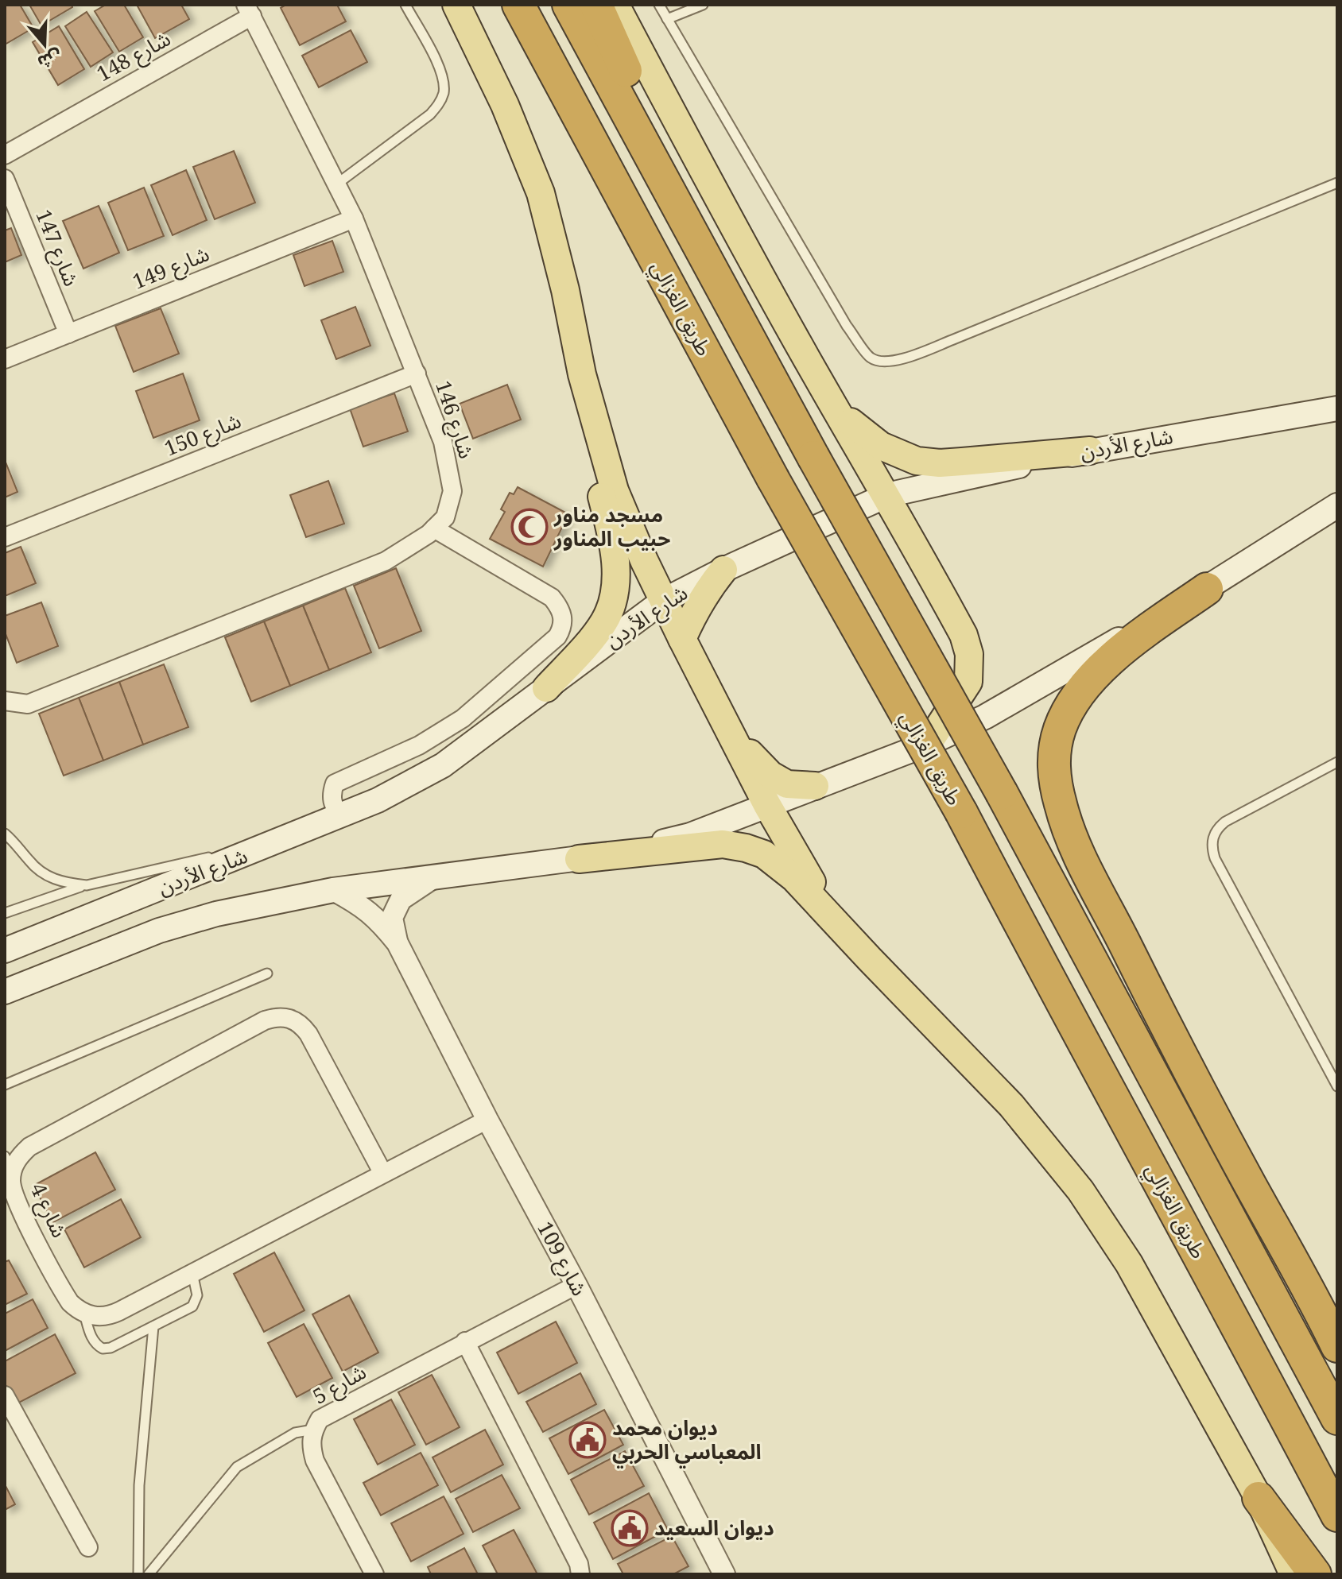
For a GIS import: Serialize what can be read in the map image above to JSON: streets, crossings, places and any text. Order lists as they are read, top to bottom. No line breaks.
{"streets":{"highway":["طريق الغزالي"],"main road":["شارع الأردن"],"street":["شارع 148","شارع 147","شارع 149","شارع 146","شارع 150","شارع 4","شارع 109","شارع 5"]},"crossings":[["شارع 148","شارع 146"],["شارع 147","شارع 149"],["شارع 149","شارع 146"],["شارع 146","شارع 150"],["شارع الأردن","شارع 109"],["شارع 109","شارع 5"]],"places":{"mosque":["مسجد مناور حبيب المناور"],"public building":["ديوان محمد المعباسي الحربي","ديوان السعيد"]},"north":"bottom"}
